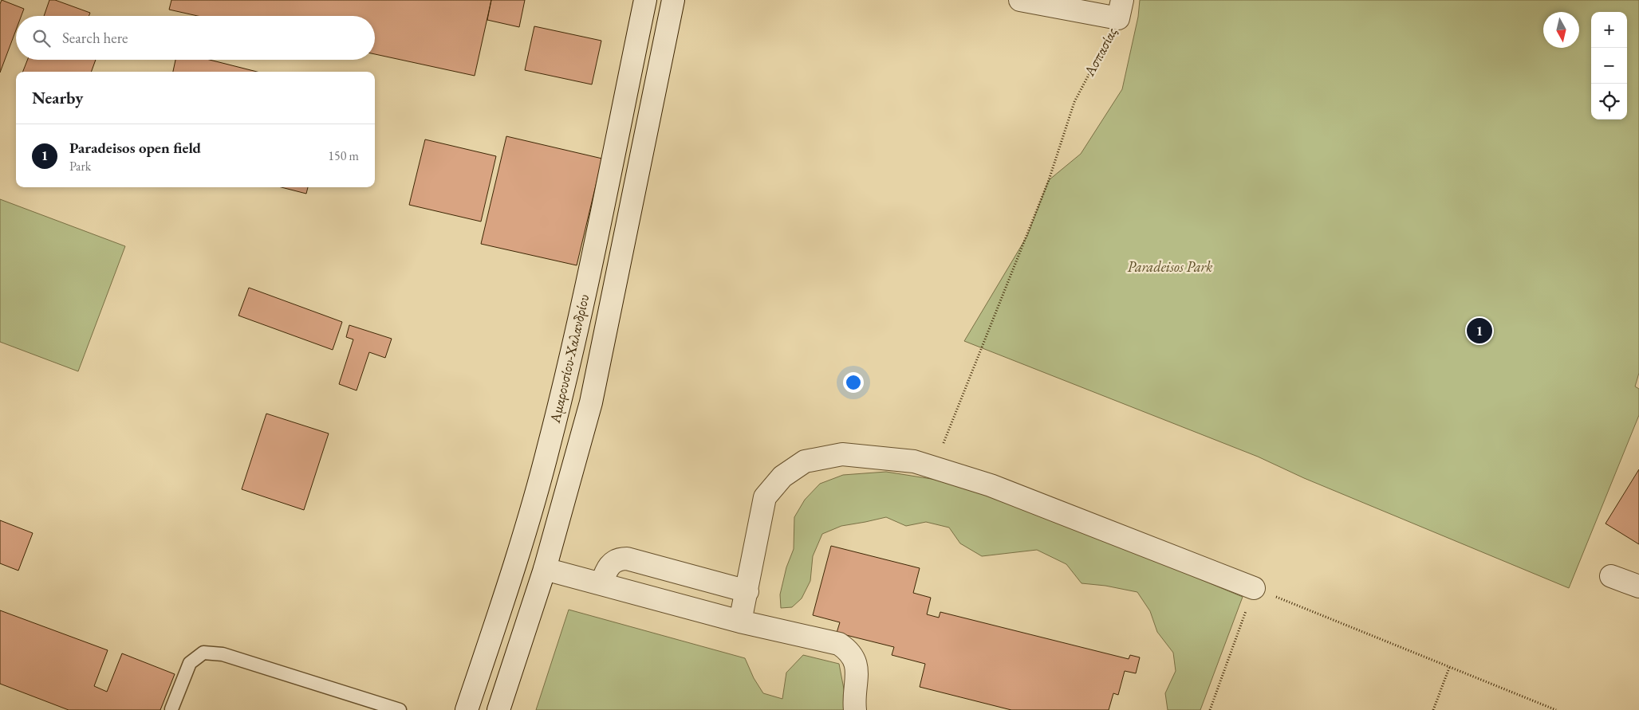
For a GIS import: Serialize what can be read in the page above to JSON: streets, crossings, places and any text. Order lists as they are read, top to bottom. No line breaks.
{"streets":{"street":["Αμαρουσίου-Χαλανδρίου"],"path":["Ασπασίας"]},"parks":["Paradeisos Park"],"north":"bottom","page":{"map_buttons":["+","−"],"search":"Search here","heading":"Nearby","list":[{"mark":"1","name":"Paradeisos open field","note":"Park","value":"150 m"}],"pins":"1"}}
